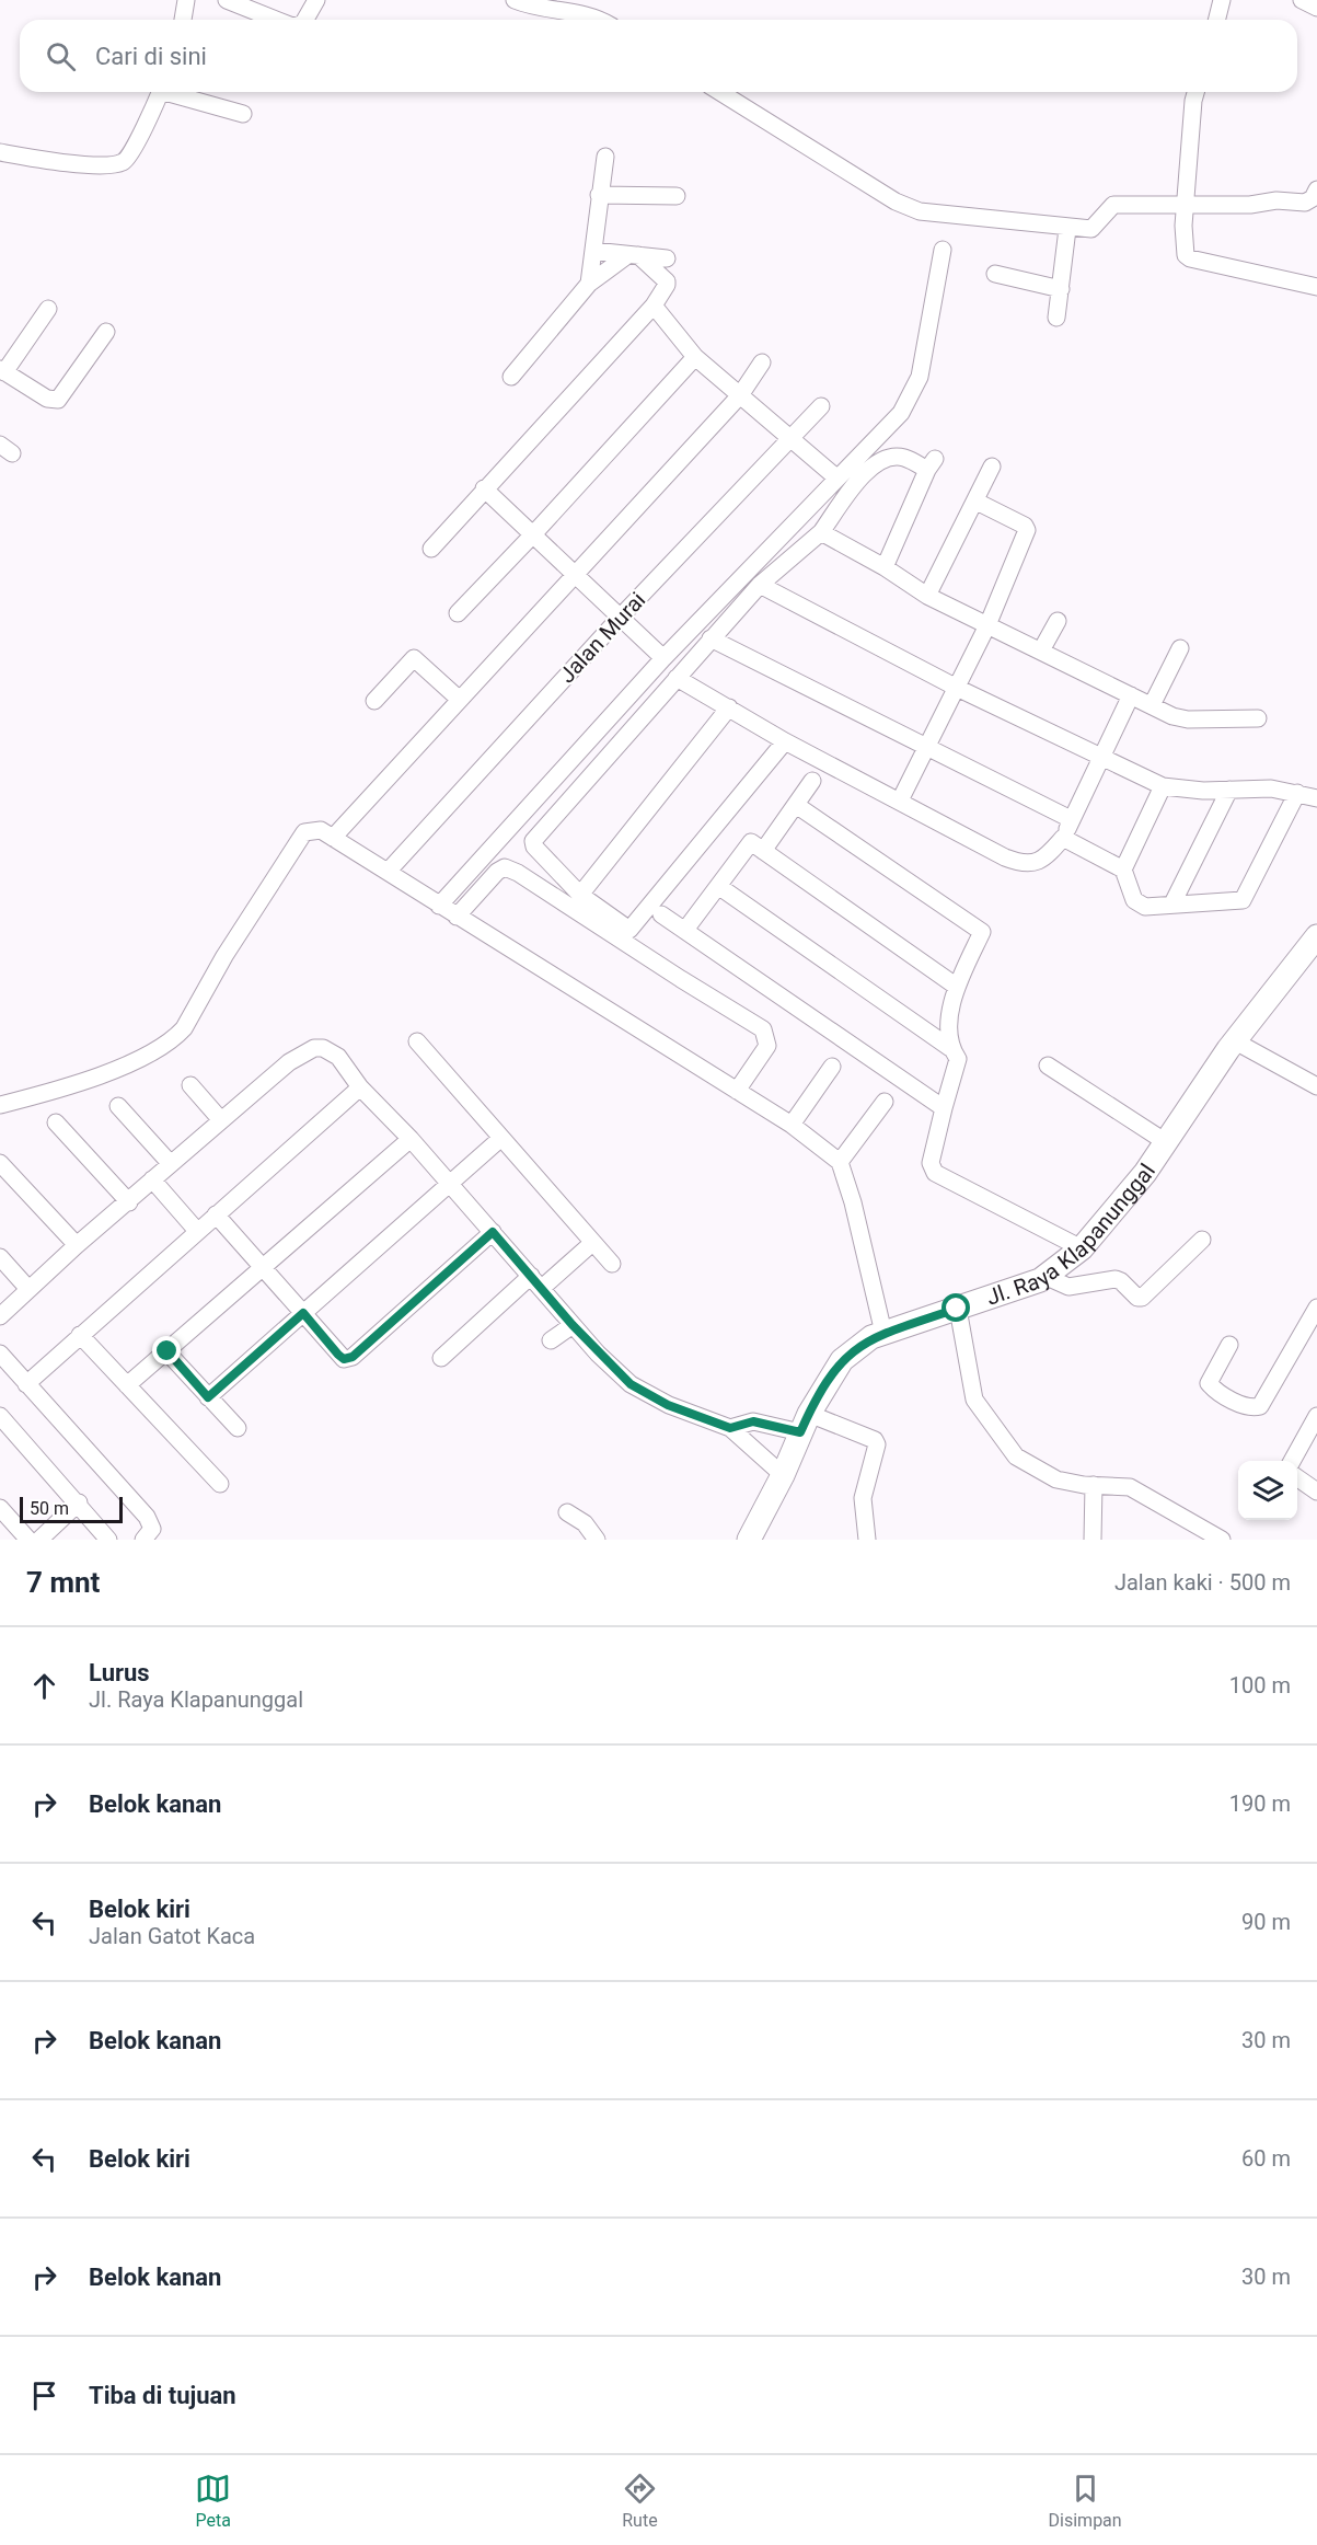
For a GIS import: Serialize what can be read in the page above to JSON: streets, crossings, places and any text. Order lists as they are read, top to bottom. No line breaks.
{"streets":{"street":["Jalan Murai","Jl. Raya Klapanunggal"]},"scale_bar":"50 m","page":{"search":"Cari di sini","scale":"50 m","heading":["7 mnt","Jalan kaki · 500 m"],"list":[["Lurus","Jl. Raya Klapanunggal","100 m"],["Belok kanan","190 m"],["Belok kiri","Jalan Gatot Kaca","90 m"],["Belok kanan","30 m"],["Belok kiri","60 m"],["Belok kanan","30 m"],"Tiba di tujuan"],"nav":["Peta","Rute","Disimpan"]}}
